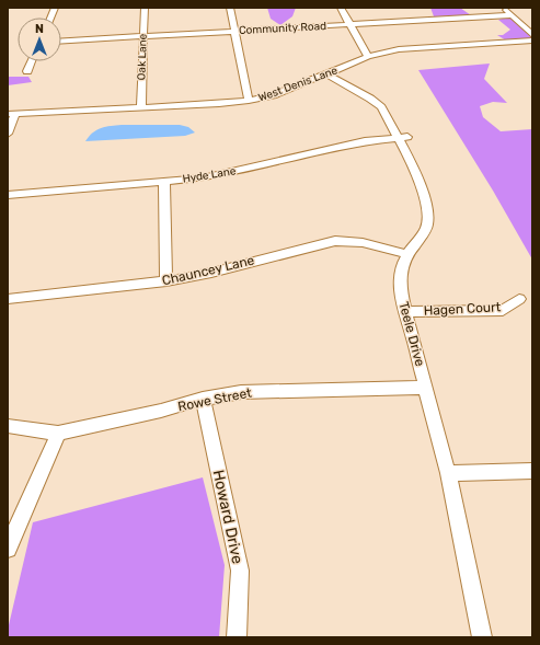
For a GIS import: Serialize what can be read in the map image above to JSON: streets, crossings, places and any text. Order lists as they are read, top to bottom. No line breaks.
{"streets":{"street":["Community Road","Oak Lane","West Denis Lane","Hyde Lane","Chauncey Lane","Hagen Court","Teele Drive","Rowe Street","Howard Drive"]},"crossings":[["Community Road","Oak Lane"],["Oak Lane","West Denis Lane"],["West Denis Lane","Teele Drive"],["Hyde Lane","Teele Drive"],["Chauncey Lane","Teele Drive"],["Hagen Court","Teele Drive"],["Teele Drive","Rowe Street"],["Rowe Street","Howard Drive"]],"north":"top"}
